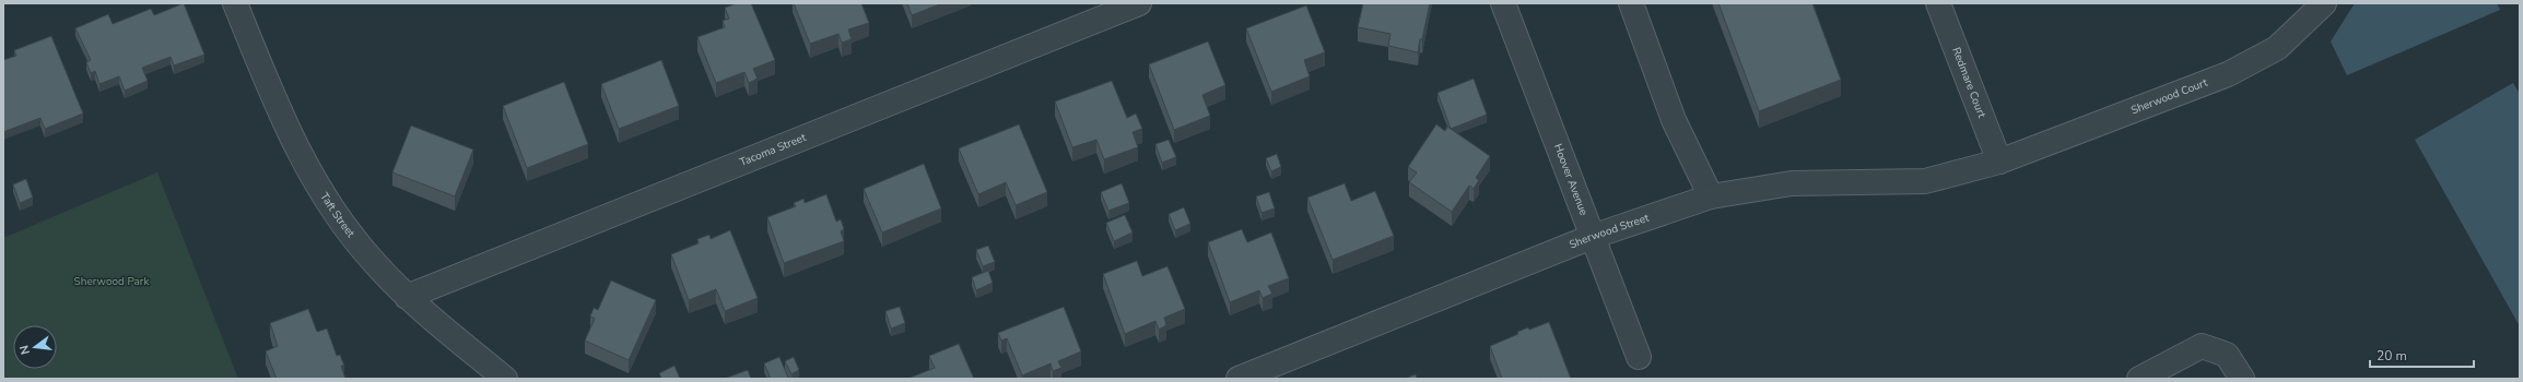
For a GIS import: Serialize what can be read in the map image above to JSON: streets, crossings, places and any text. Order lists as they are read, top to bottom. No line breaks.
{"streets":{"street":["Redmare Court","Sherwood Court","Tacoma Street","Hoover Avenue","Taft Street","Sherwood Street"]},"crossings":[["Redmare Court","Sherwood Court"],["Redmare Court","Sherwood Street"],["Sherwood Court","Sherwood Street"],["Tacoma Street","Taft Street"],["Hoover Avenue","Sherwood Street"]],"parks":["Sherwood Park"],"scale_bar":"20 m","north":"left"}
